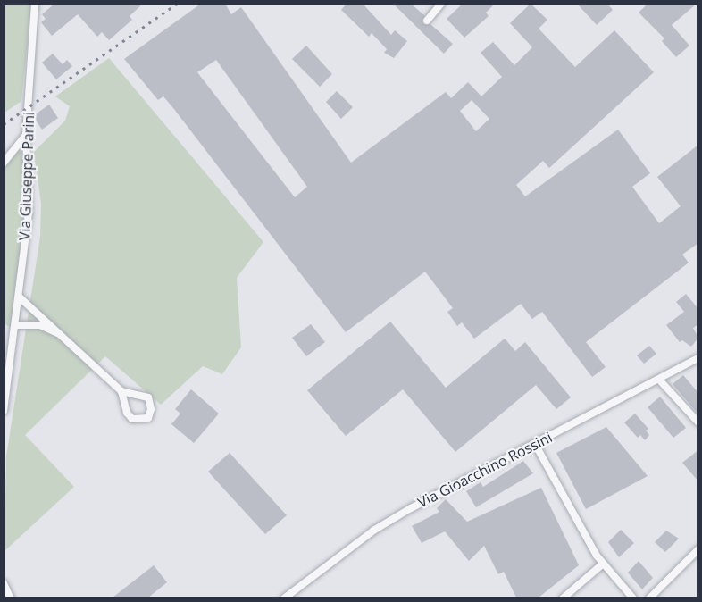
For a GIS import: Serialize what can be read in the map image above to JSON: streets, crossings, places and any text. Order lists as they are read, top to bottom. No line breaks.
{"streets":{"street":["Via Giuseppe Parini","Via Gioacchino Rossini"]}}
